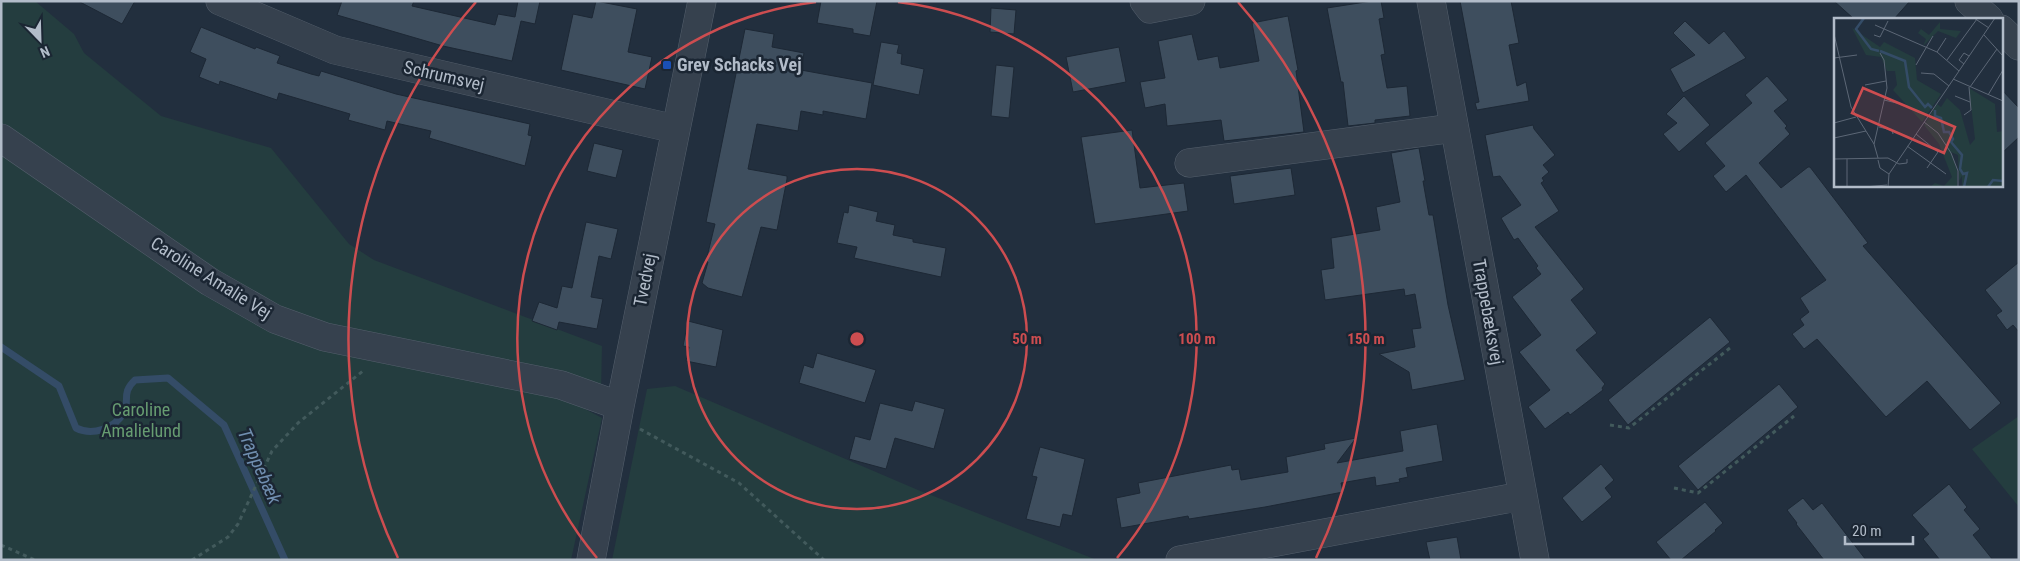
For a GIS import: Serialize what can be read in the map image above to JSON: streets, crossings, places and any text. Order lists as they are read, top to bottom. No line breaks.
{"streets":{"street":["Schrumsvej","Caroline Amalie Vej","Tvedvej","Trappebæksvej"]},"crossings":[["Schrumsvej","Tvedvej"],["Caroline Amalie Vej","Tvedvej"]],"water":["Trappebæk"],"parks":["Caroline Amalielund"],"places":{"transit":["Grev Schacks Vej"]},"scale_bar":"20 m","north":"bottom right","rings":["50 m","100 m","150 m"]}
